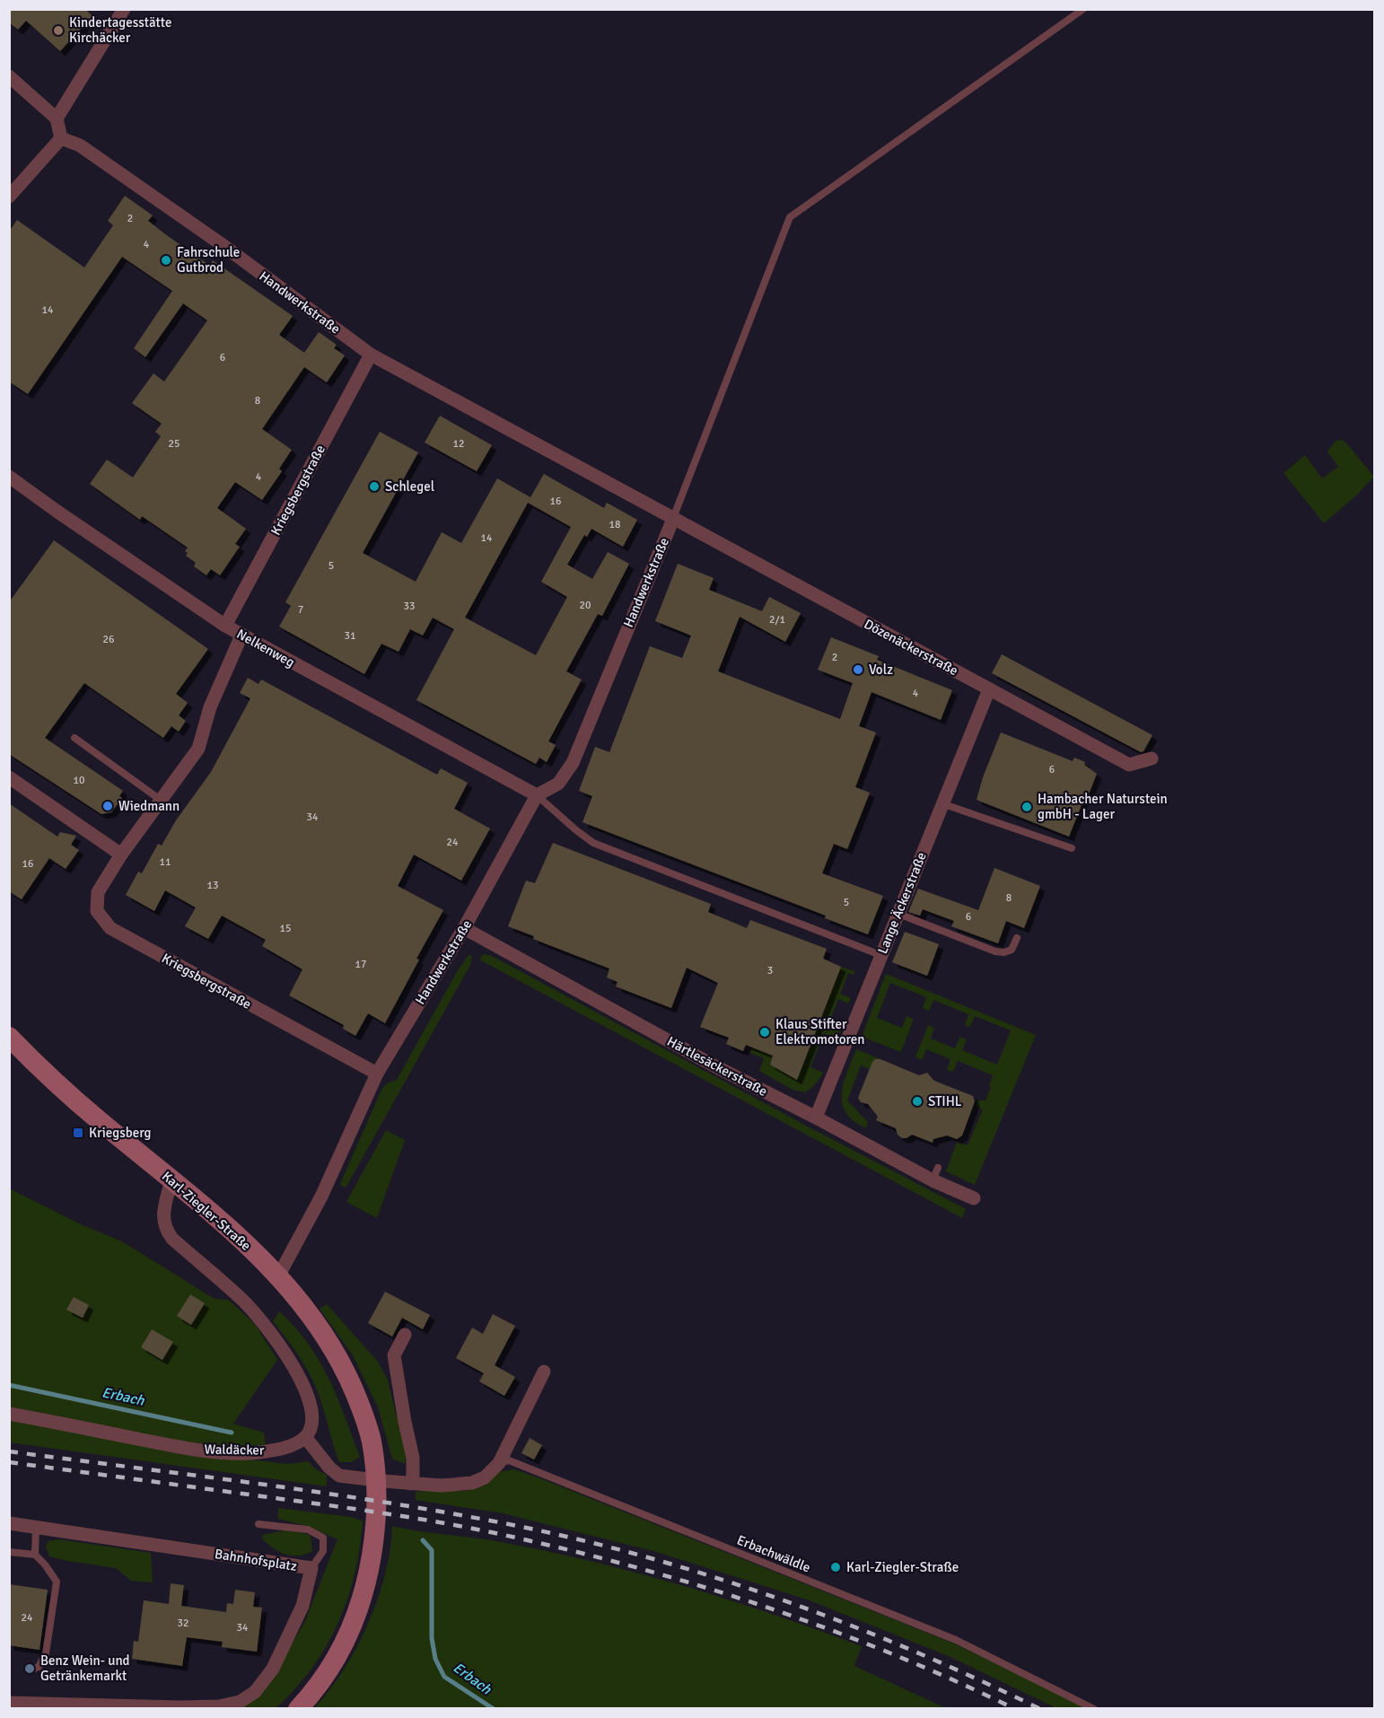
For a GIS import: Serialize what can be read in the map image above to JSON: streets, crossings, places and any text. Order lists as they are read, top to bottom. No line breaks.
{"streets":{"street":["Handwerkstraße","Kriegsbergstraße","Dözenäckerstraße","Nelkenweg","Lange Äckerstraße","Härtlesäckerstraße","Karl-Ziegler-Straße","Waldäcker","Bahnhofsplatz"],"lane":["Erbachwäldle"]},"crossings":[["Handwerkstraße","Kriegsbergstraße"],["Handwerkstraße","Dözenäckerstraße"],["Handwerkstraße","Nelkenweg"],["Handwerkstraße","Härtlesäckerstraße"],["Handwerkstraße","Karl-Ziegler-Straße"],["Kriegsbergstraße","Nelkenweg"],["Dözenäckerstraße","Lange Äckerstraße"],["Lange Äckerstraße","Härtlesäckerstraße"]],"water":["Erbach"],"places":{"other":["Kindertagesstätte Kirchäcker","Fahrschule Gutbrod","Schlegel","Volz","Wiedmann","Hambacher Naturstein gmbH - Lager","Klaus Stifter Elektromotoren","STIHL","Karl-Ziegler-Straße","Benz Wein- und Getränkemarkt"],"transit":["Kriegsberg"]},"house_numbers":["2","4","14","6","8","25","12","4","16","18","14","5","20","33","7","2/1","31","26","2","4","6","10","34","24","11","16","13","8","5","6","15","17","3","24","32","34"]}
